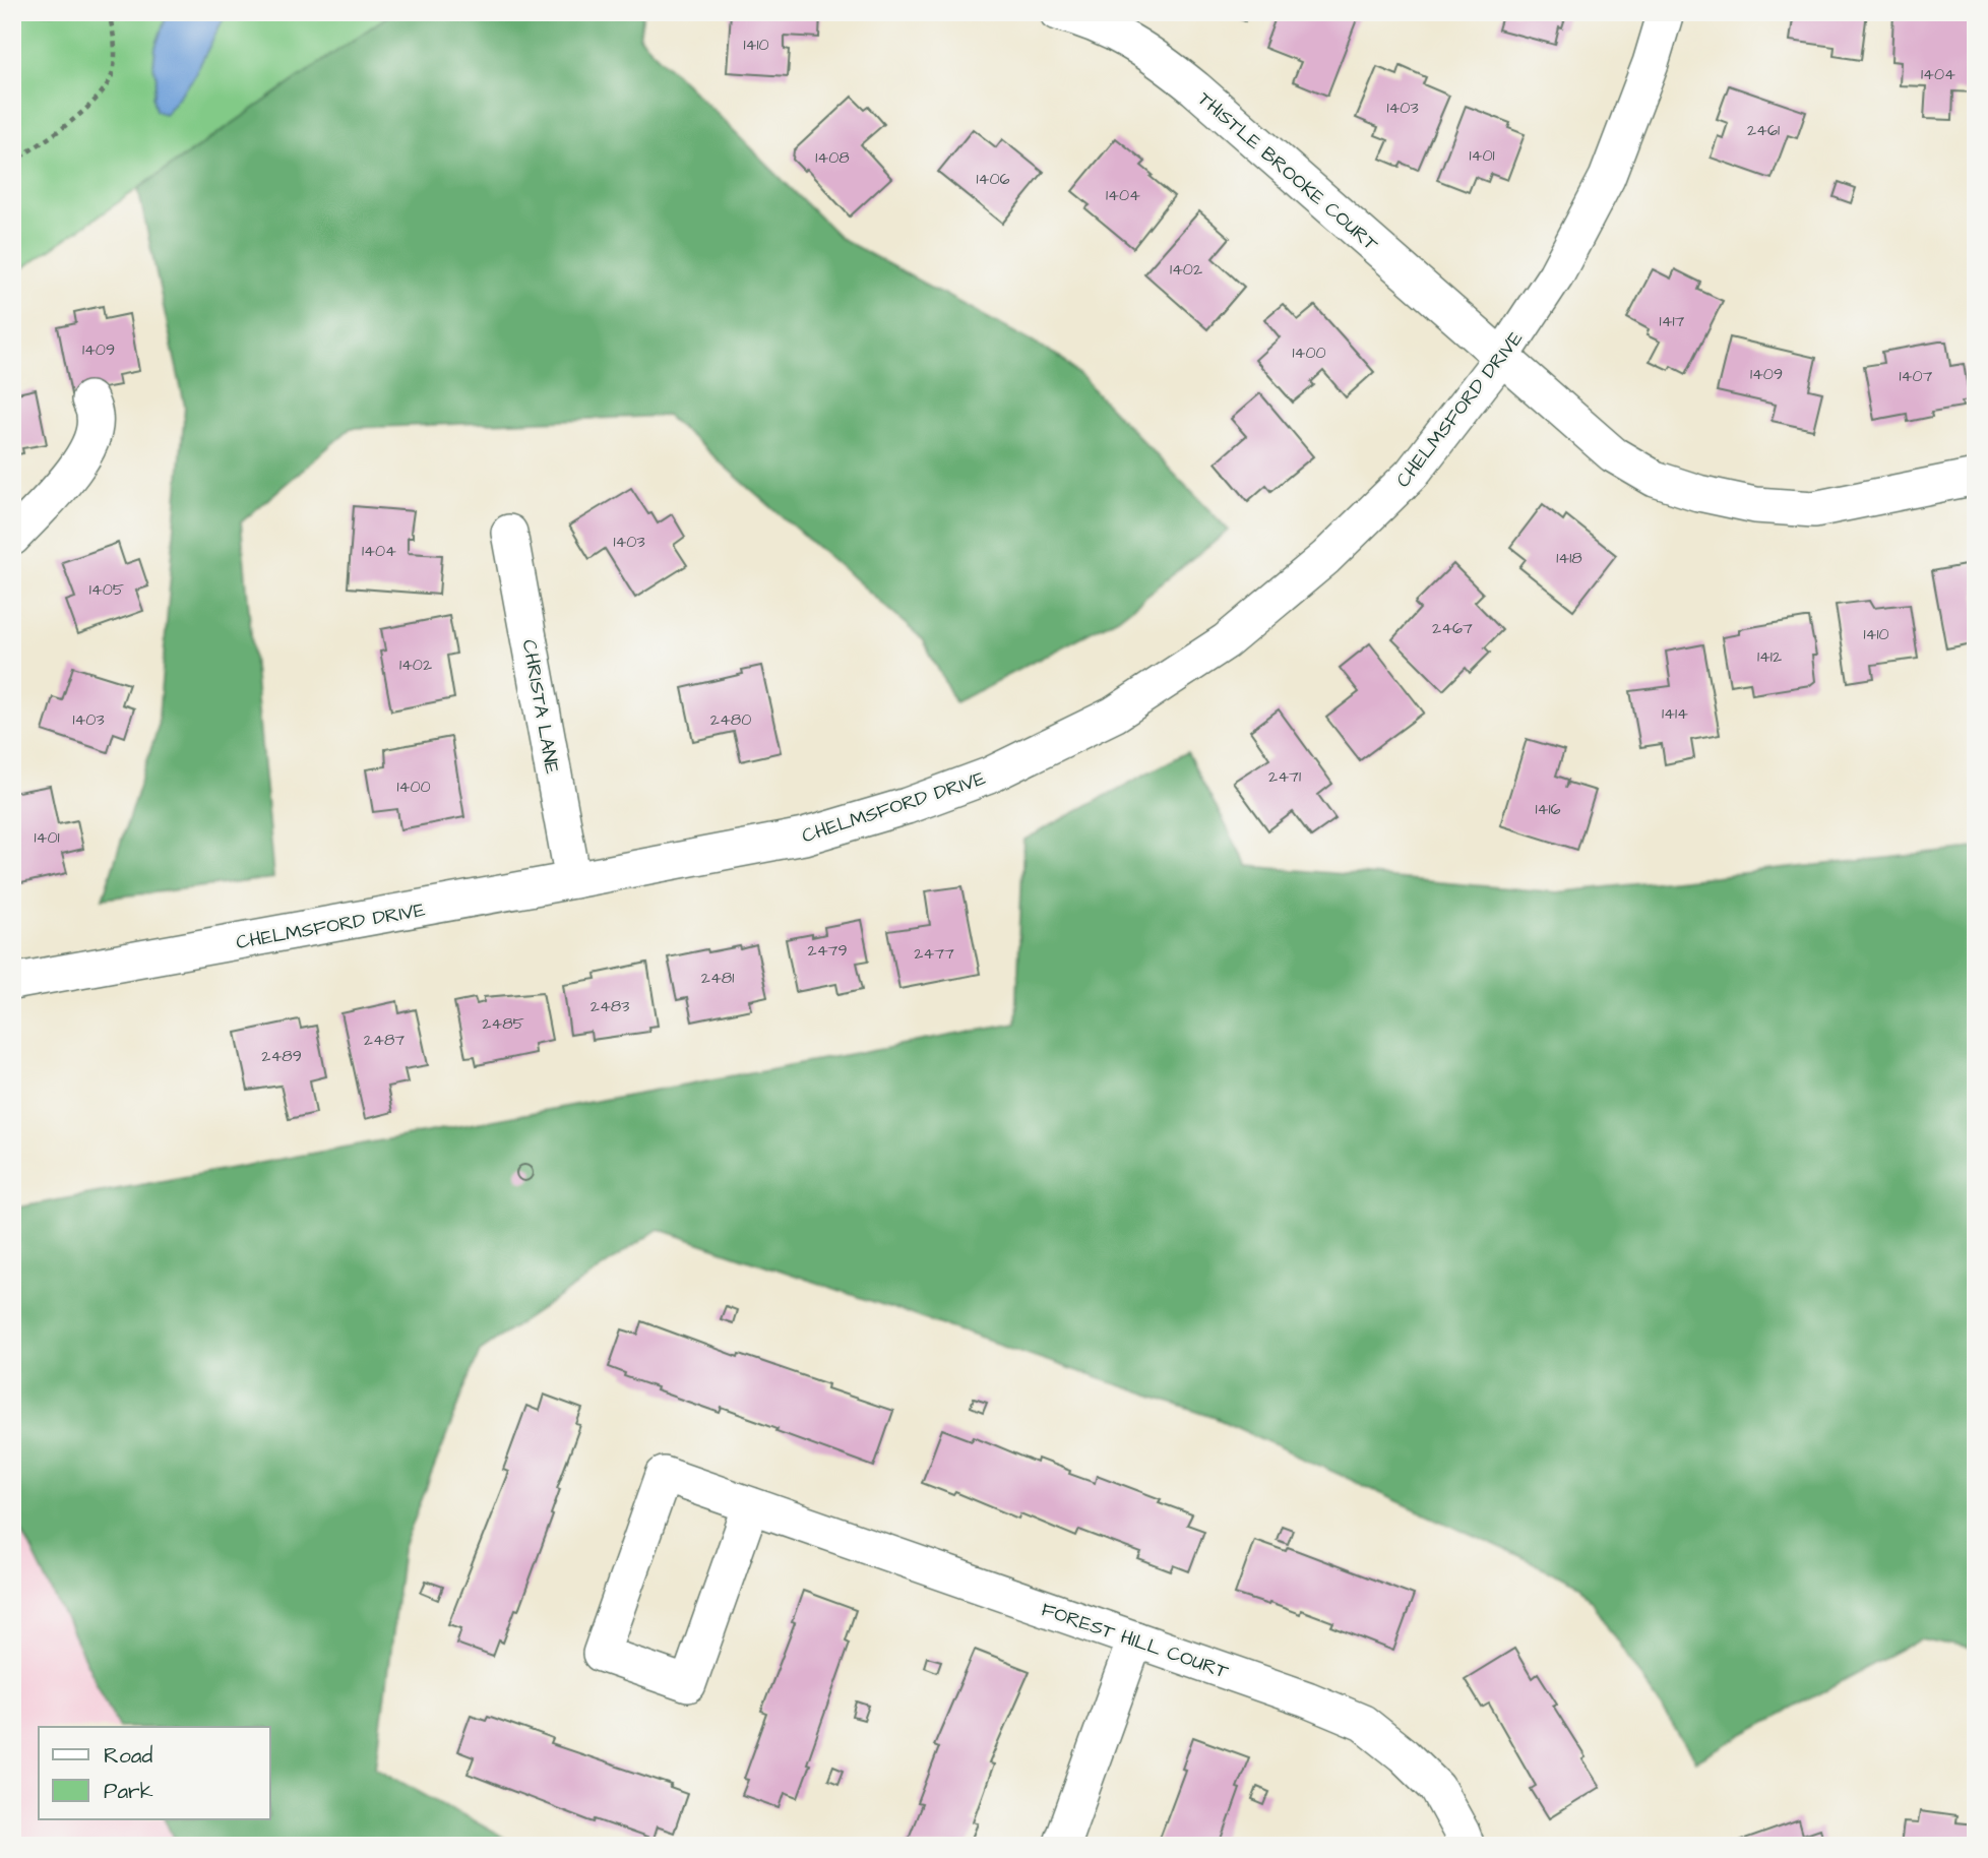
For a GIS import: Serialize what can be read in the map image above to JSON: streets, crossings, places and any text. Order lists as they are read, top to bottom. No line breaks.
{"streets":{"street":["THISTLE BROOKE COURT","CHELMSFORD DRIVE","CHRISTA LANE","FOREST HILL COURT"]},"crossings":[["THISTLE BROOKE COURT","CHELMSFORD DRIVE"],["CHELMSFORD DRIVE","CHRISTA LANE"]],"house_numbers":["1410","1404","1403","2461","1401","1408","1406","1404","1402","1417","1409","1400","1409","1407","1403","1404","1418","1405","2467","1410","1412","1402","1414","1403","2480","2471","1400","1416","1401","2479","2477","2481","2483","2485","2487","2489"],"legend":["Road","Park"]}
